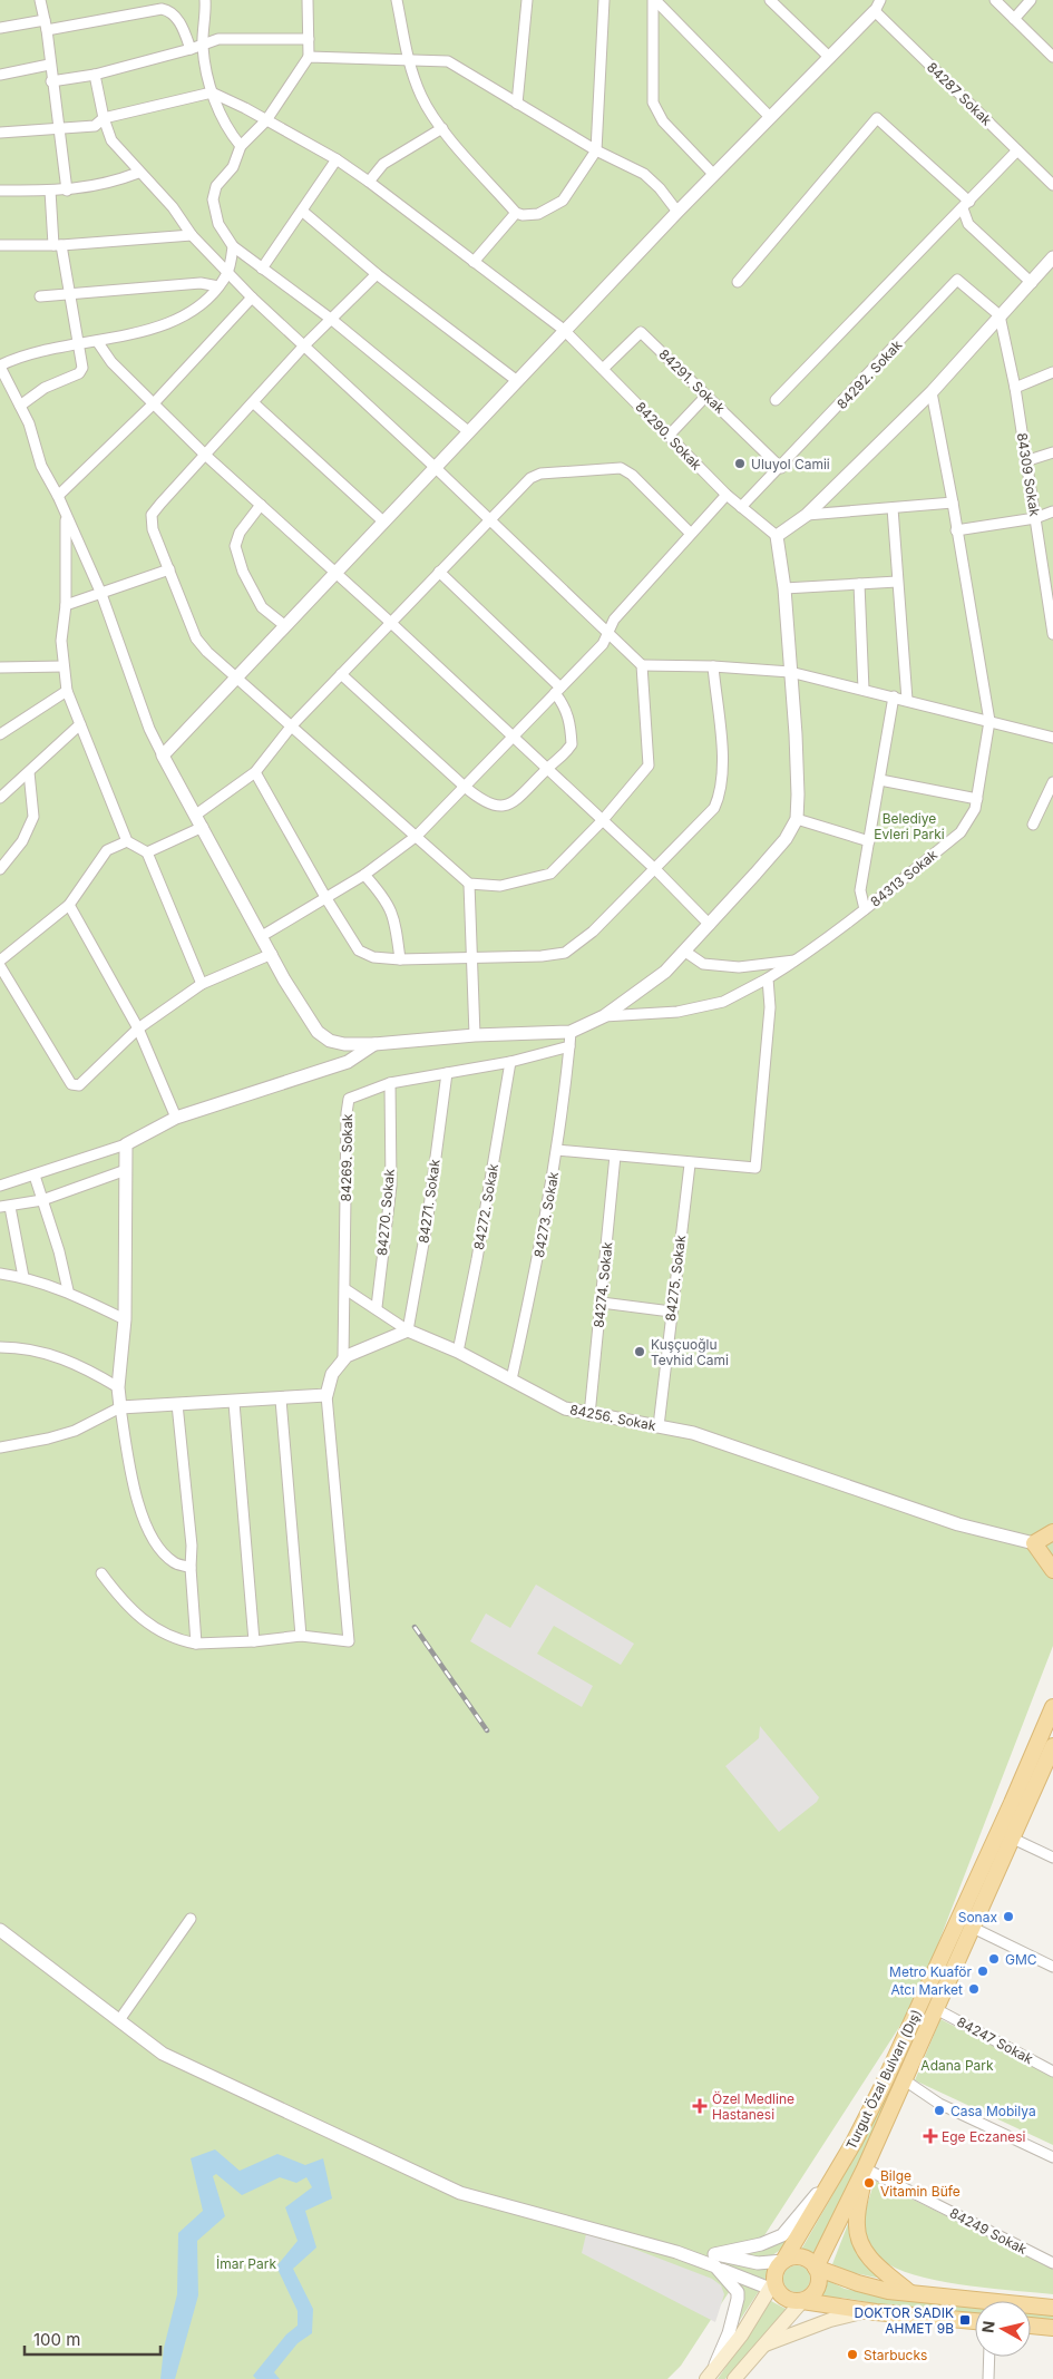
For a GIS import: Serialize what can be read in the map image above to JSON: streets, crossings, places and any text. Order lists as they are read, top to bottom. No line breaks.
{"streets":{"main road":["Turgut Özal Bulvarı (Dış)"],"street":["84287 Sokak","84292. Sokak","84291. Sokak","84290. Sokak","84309 Sokak","84313 Sokak","84269. Sokak","84271. Sokak","84272. Sokak","84270. Sokak","84273. Sokak","84275. Sokak","84274. Sokak","84256. Sokak","84247 Sokak","84249 Sokak"]},"crossings":[["84292. Sokak","84291. Sokak"],["84292. Sokak","84290. Sokak"],["84292. Sokak","84309 Sokak"],["84291. Sokak","84290. Sokak"],["84269. Sokak","84271. Sokak"],["84269. Sokak","84272. Sokak"],["84269. Sokak","84270. Sokak"],["84269. Sokak","84273. Sokak"],["84271. Sokak","84256. Sokak"],["84272. Sokak","84256. Sokak"],["84273. Sokak","84256. Sokak"],["84275. Sokak","84256. Sokak"],["84274. Sokak","84256. Sokak"],["84247 Sokak","Turgut Özal Bulvarı (Dış)"],["Turgut Özal Bulvarı (Dış)","84249 Sokak"]],"parks":["Belediye Evleri Parki","Adana Park","İmar Park"],"places":{"other":["Uluyol Camii","Kuşçuoğlu Tevhid Cami","Sonax","GMC","Metro Kuaför","Atcı Market","Casa Mobilya","Bilge Vitamin Büfe","Starbucks"],"health":["Özel Medline Hastanesi","Ege Eczanesi"],"transit":["DOKTOR SADIK AHMET 9B"]},"scale_bar":"100 m","north":"left"}
